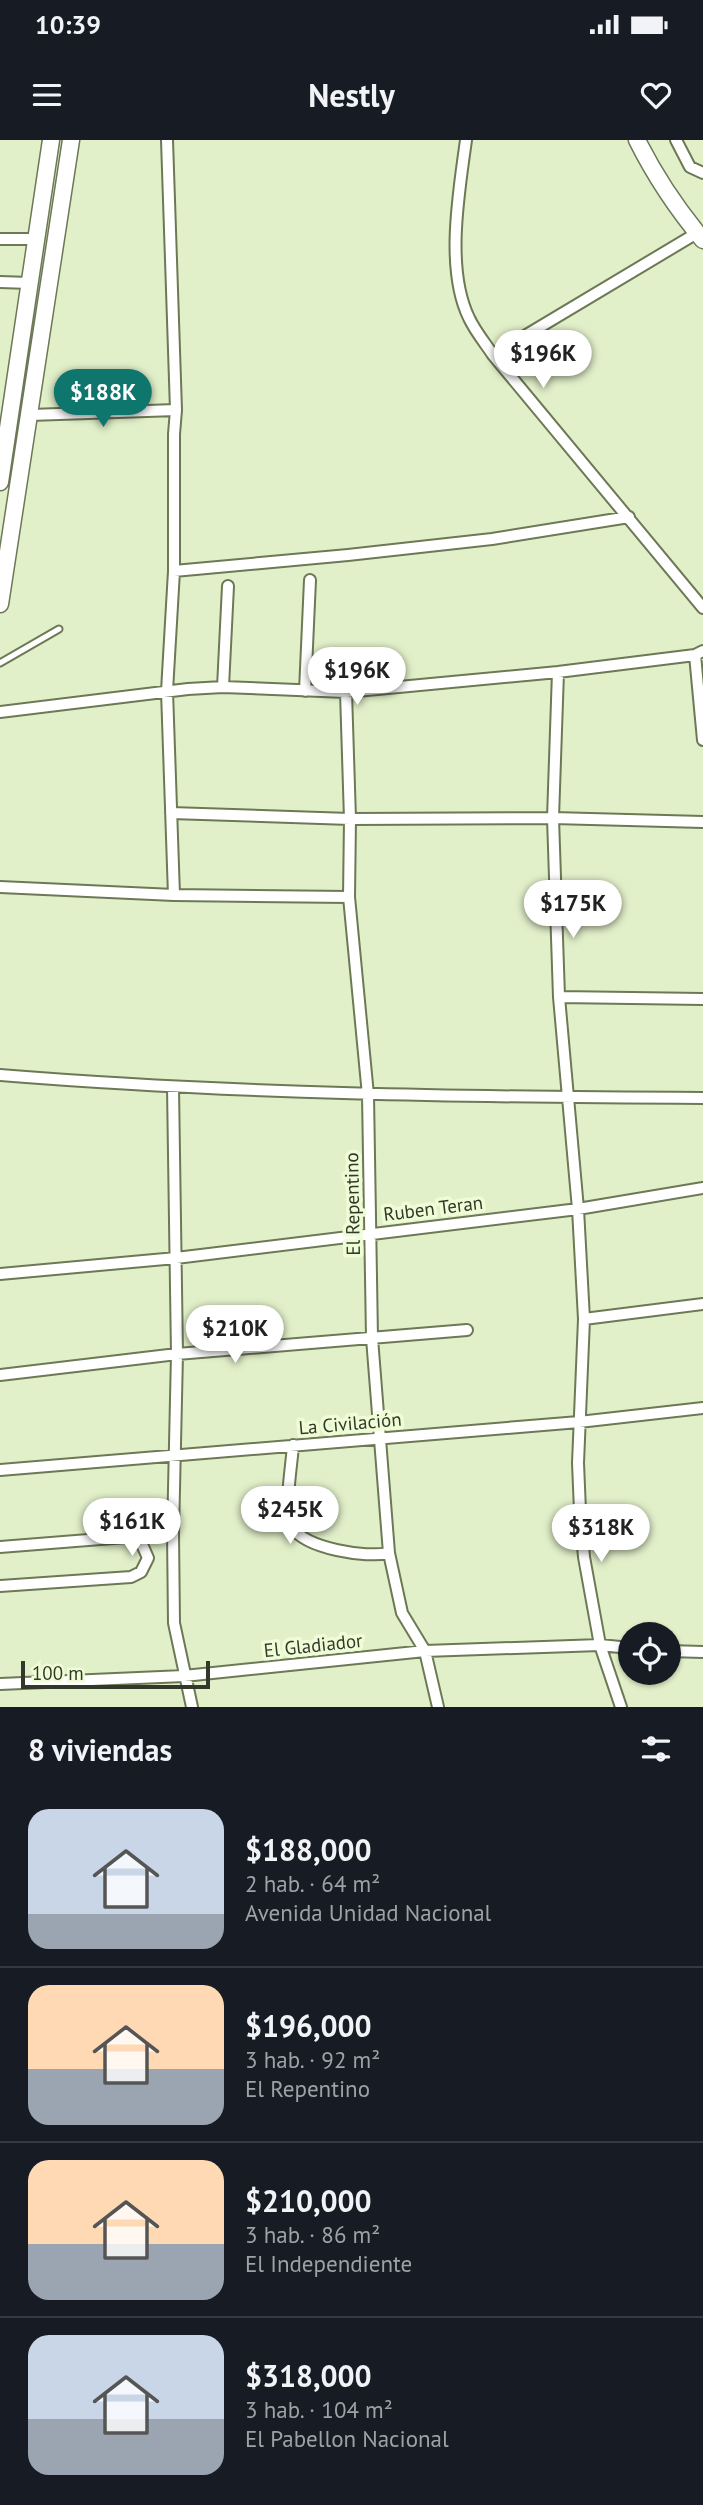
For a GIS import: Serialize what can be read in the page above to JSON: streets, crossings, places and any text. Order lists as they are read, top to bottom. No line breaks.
{"streets":{"street":["El Repentino","Ruben Teran","La Civilación","El Gladiador"]},"crossings":[["El Repentino","Ruben Teran"],["El Repentino","La Civilación"],["El Repentino","El Gladiador"]],"scale_bar":"100 m","page":{"status":"10:39","header":"Nestly","price":["$196K","$188K","$196K","$175K","$210K","$245K","$161K","$318K"],"scale":"100 m","heading":"8 viviendas","list":[{"name":"$188,000","note":"2 hab. · 64 m² · Avenida Unidad Nacional"},{"name":"$196,000","note":"3 hab. · 92 m² · El Repentino"},{"name":"$210,000","note":"3 hab. · 86 m² · El Independiente"},{"name":"$318,000","note":"3 hab. · 104 m² · El Pabellon Nacional"}]}}
